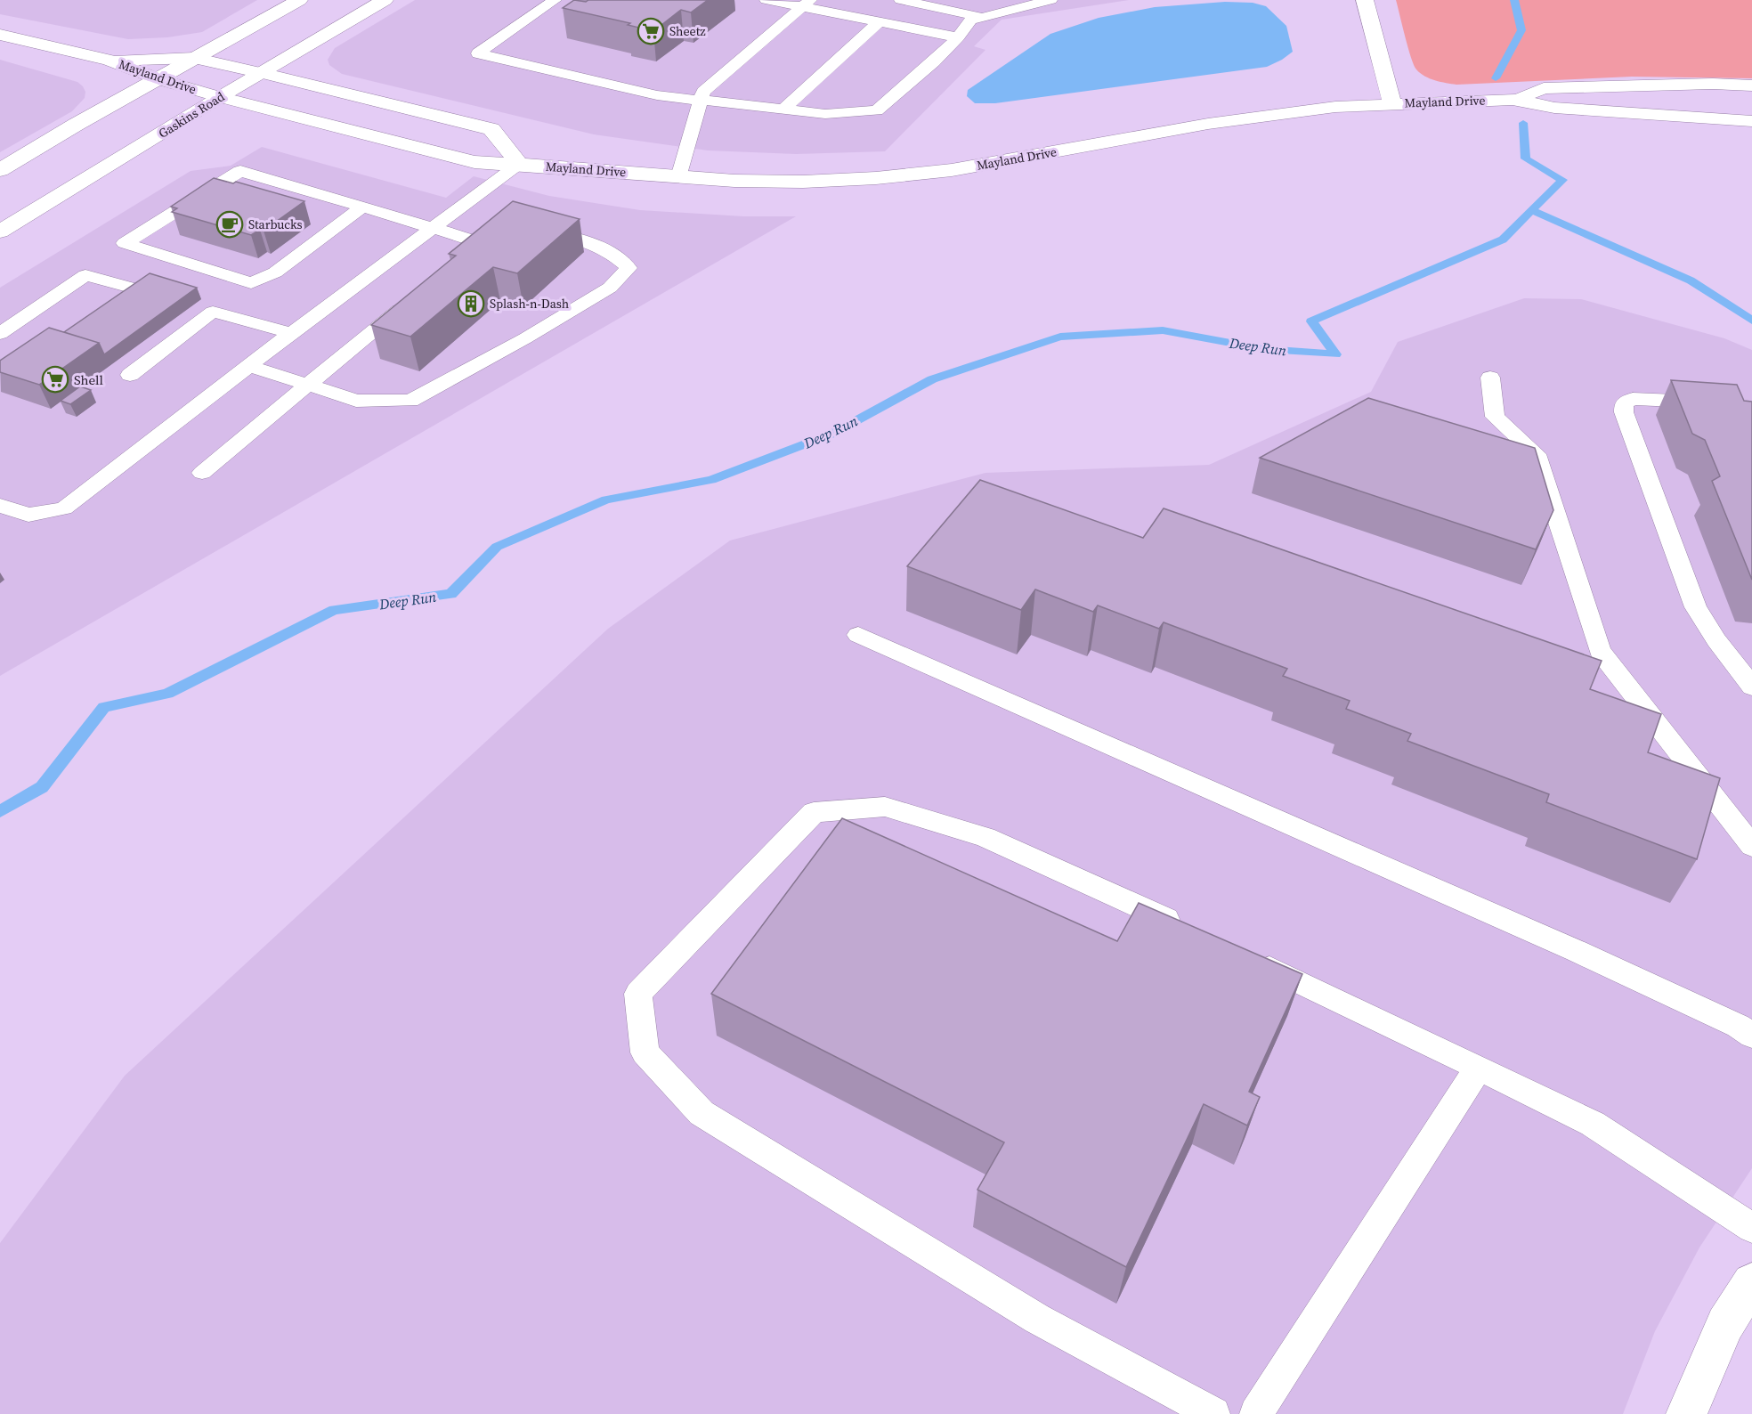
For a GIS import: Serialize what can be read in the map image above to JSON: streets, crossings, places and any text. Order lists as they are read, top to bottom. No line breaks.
{"streets":{"street":["Mayland Drive","Gaskins Road"]},"crossings":[["Mayland Drive","Gaskins Road"]],"water":["Deep Run"],"places":{"supermarket":["Sheetz","Shell"],"cafe":["Starbucks"],"building":["Splash-n-Dash"]}}
